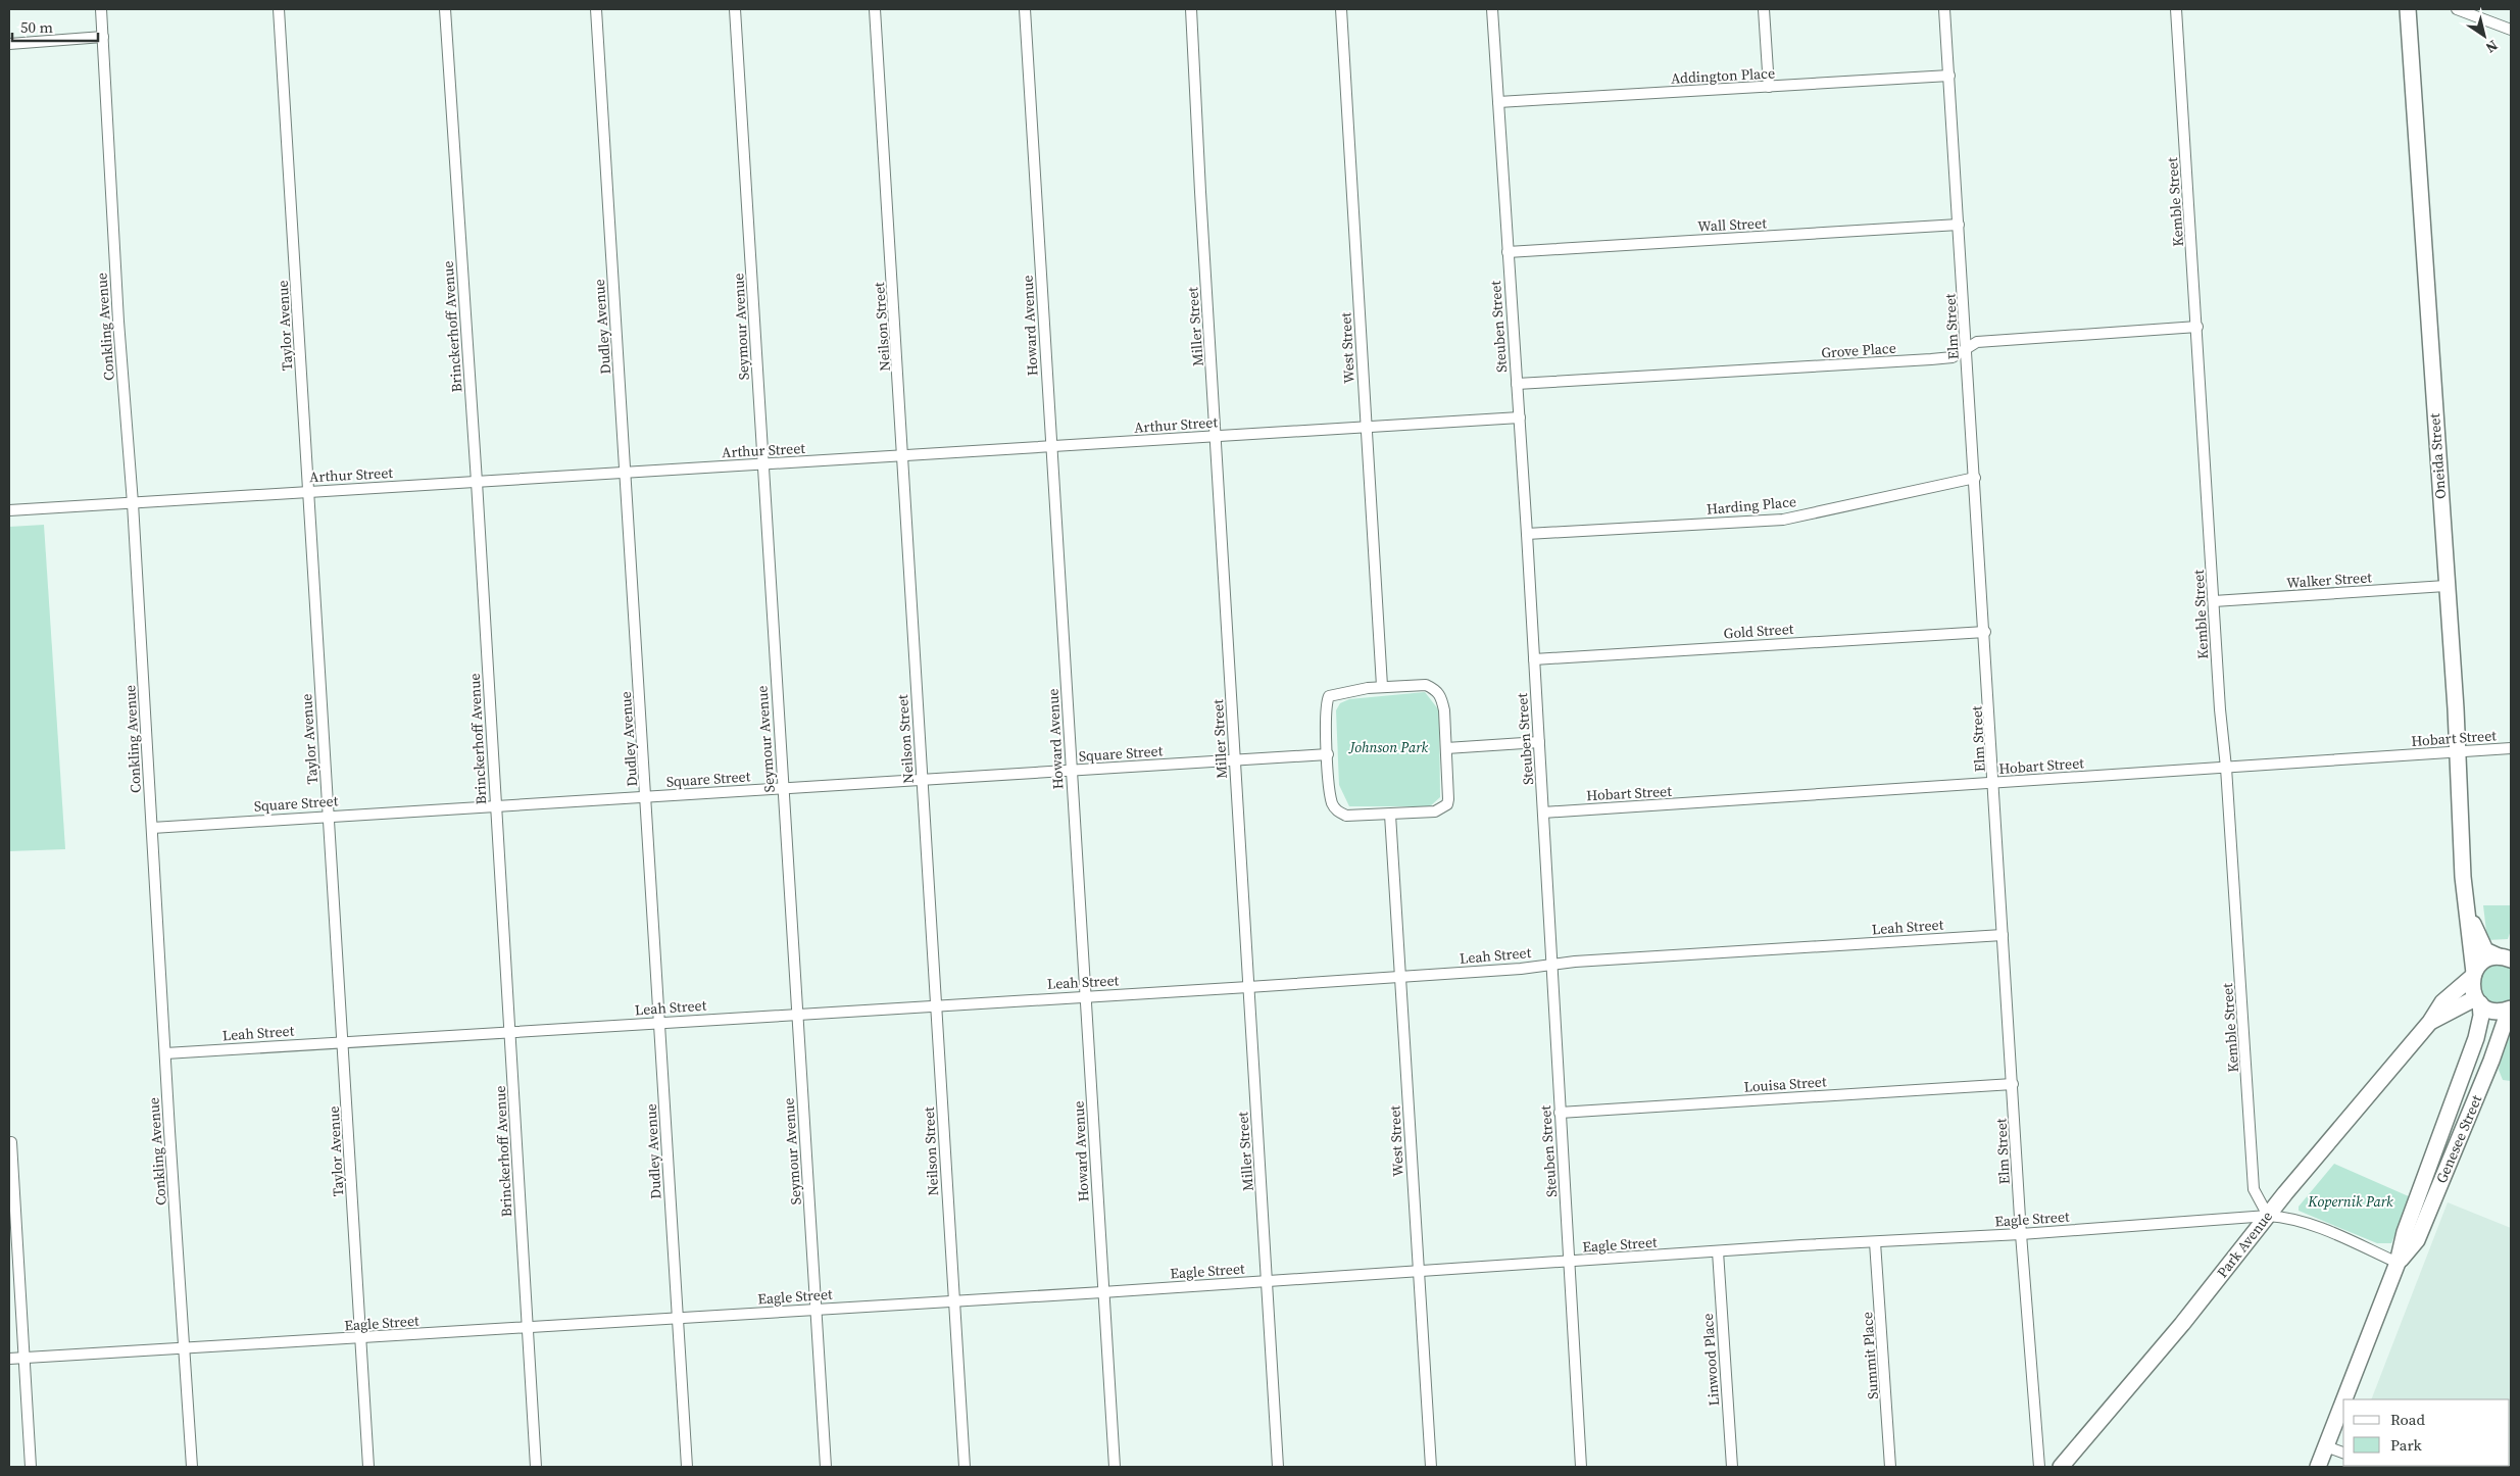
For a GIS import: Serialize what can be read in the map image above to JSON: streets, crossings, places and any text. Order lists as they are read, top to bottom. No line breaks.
{"streets":{"street":["Addington Place","Kemble Street","Wall Street","Taylor Avenue","Howard Avenue","Conkling Avenue","Brinckerhoff Avenue","Dudley Avenue","Seymour Avenue","Neilson Street","Miller Street","Steuben Street","Elm Street","West Street","Grove Place","Arthur Street","Oneida Street","Harding Place","Walker Street","Gold Street","Hobart Street","Square Street","Leah Street","Louisa Street","Genesee Street","Eagle Street","Park Avenue","Summit Place","Linwood Place"]},"crossings":[["Addington Place","Steuben Street"],["Addington Place","Elm Street"],["Kemble Street","Grove Place"],["Kemble Street","Walker Street"],["Kemble Street","Hobart Street"],["Kemble Street","Eagle Street"],["Kemble Street","Park Avenue"],["Wall Street","Steuben Street"],["Wall Street","Elm Street"],["Taylor Avenue","Arthur Street"],["Taylor Avenue","Square Street"],["Taylor Avenue","Leah Street"],["Taylor Avenue","Eagle Street"],["Howard Avenue","Arthur Street"],["Howard Avenue","Square Street"],["Howard Avenue","Leah Street"],["Howard Avenue","Eagle Street"],["Conkling Avenue","Arthur Street"],["Conkling Avenue","Square Street"],["Conkling Avenue","Leah Street"],["Conkling Avenue","Eagle Street"],["Brinckerhoff Avenue","Arthur Street"],["Brinckerhoff Avenue","Square Street"],["Brinckerhoff Avenue","Leah Street"],["Brinckerhoff Avenue","Eagle Street"],["Dudley Avenue","Arthur Street"],["Dudley Avenue","Square Street"],["Dudley Avenue","Leah Street"],["Dudley Avenue","Eagle Street"],["Seymour Avenue","Arthur Street"],["Seymour Avenue","Square Street"],["Seymour Avenue","Leah Street"],["Seymour Avenue","Eagle Street"],["Neilson Street","Arthur Street"],["Neilson Street","Square Street"],["Neilson Street","Leah Street"],["Neilson Street","Eagle Street"],["Miller Street","Arthur Street"],["Miller Street","Square Street"],["Miller Street","Leah Street"],["Miller Street","Eagle Street"],["Steuben Street","Grove Place"],["Steuben Street","Arthur Street"],["Steuben Street","Harding Place"],["Steuben Street","Gold Street"],["Steuben Street","Hobart Street"],["Steuben Street","Leah Street"],["Steuben Street","Louisa Street"],["Steuben Street","Eagle Street"],["Elm Street","Grove Place"],["Elm Street","Harding Place"],["Elm Street","Gold Street"],["Elm Street","Hobart Street"],["Elm Street","Leah Street"],["Elm Street","Louisa Street"],["Elm Street","Eagle Street"],["West Street","Arthur Street"],["West Street","Square Street"],["West Street","Leah Street"],["West Street","Eagle Street"],["Oneida Street","Walker Street"],["Oneida Street","Hobart Street"],["Oneida Street","Genesee Street"],["Oneida Street","Park Avenue"],["Genesee Street","Eagle Street"],["Genesee Street","Park Avenue"],["Eagle Street","Park Avenue"],["Eagle Street","Summit Place"],["Eagle Street","Linwood Place"]],"parks":["Johnson Park","Kopernik Park"],"legend":["Road","Park"],"scale_bar":"50 m","north":"bottom right"}
